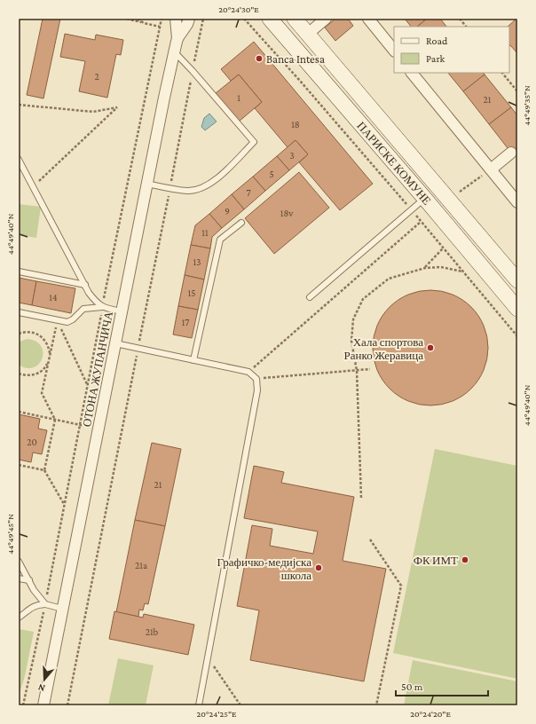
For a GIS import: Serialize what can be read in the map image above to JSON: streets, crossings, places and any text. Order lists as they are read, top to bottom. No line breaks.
{"streets":{"main road":["ПАРИСКЕ КОМУНЕ"],"street":["ОТОНА ЖУПАНЧИЧА"]},"places":["Banca Intesa","Хала спортова Ранко Жеравица","ФК ИМТ","Графичко-медијска школа"],"house_numbers":["2","1","21","18","3","5","7","9","18v","11","13","15","14","17","20","21","21a","21b"],"legend":["Road","Park"],"scale_bar":"50 m","north":"bottom","coordinates":["20°24'30\"E","44°49'35\"N","44°49'40\"N","44°49'45\"N","20°24'25\"E","20°24'20\"E"]}
